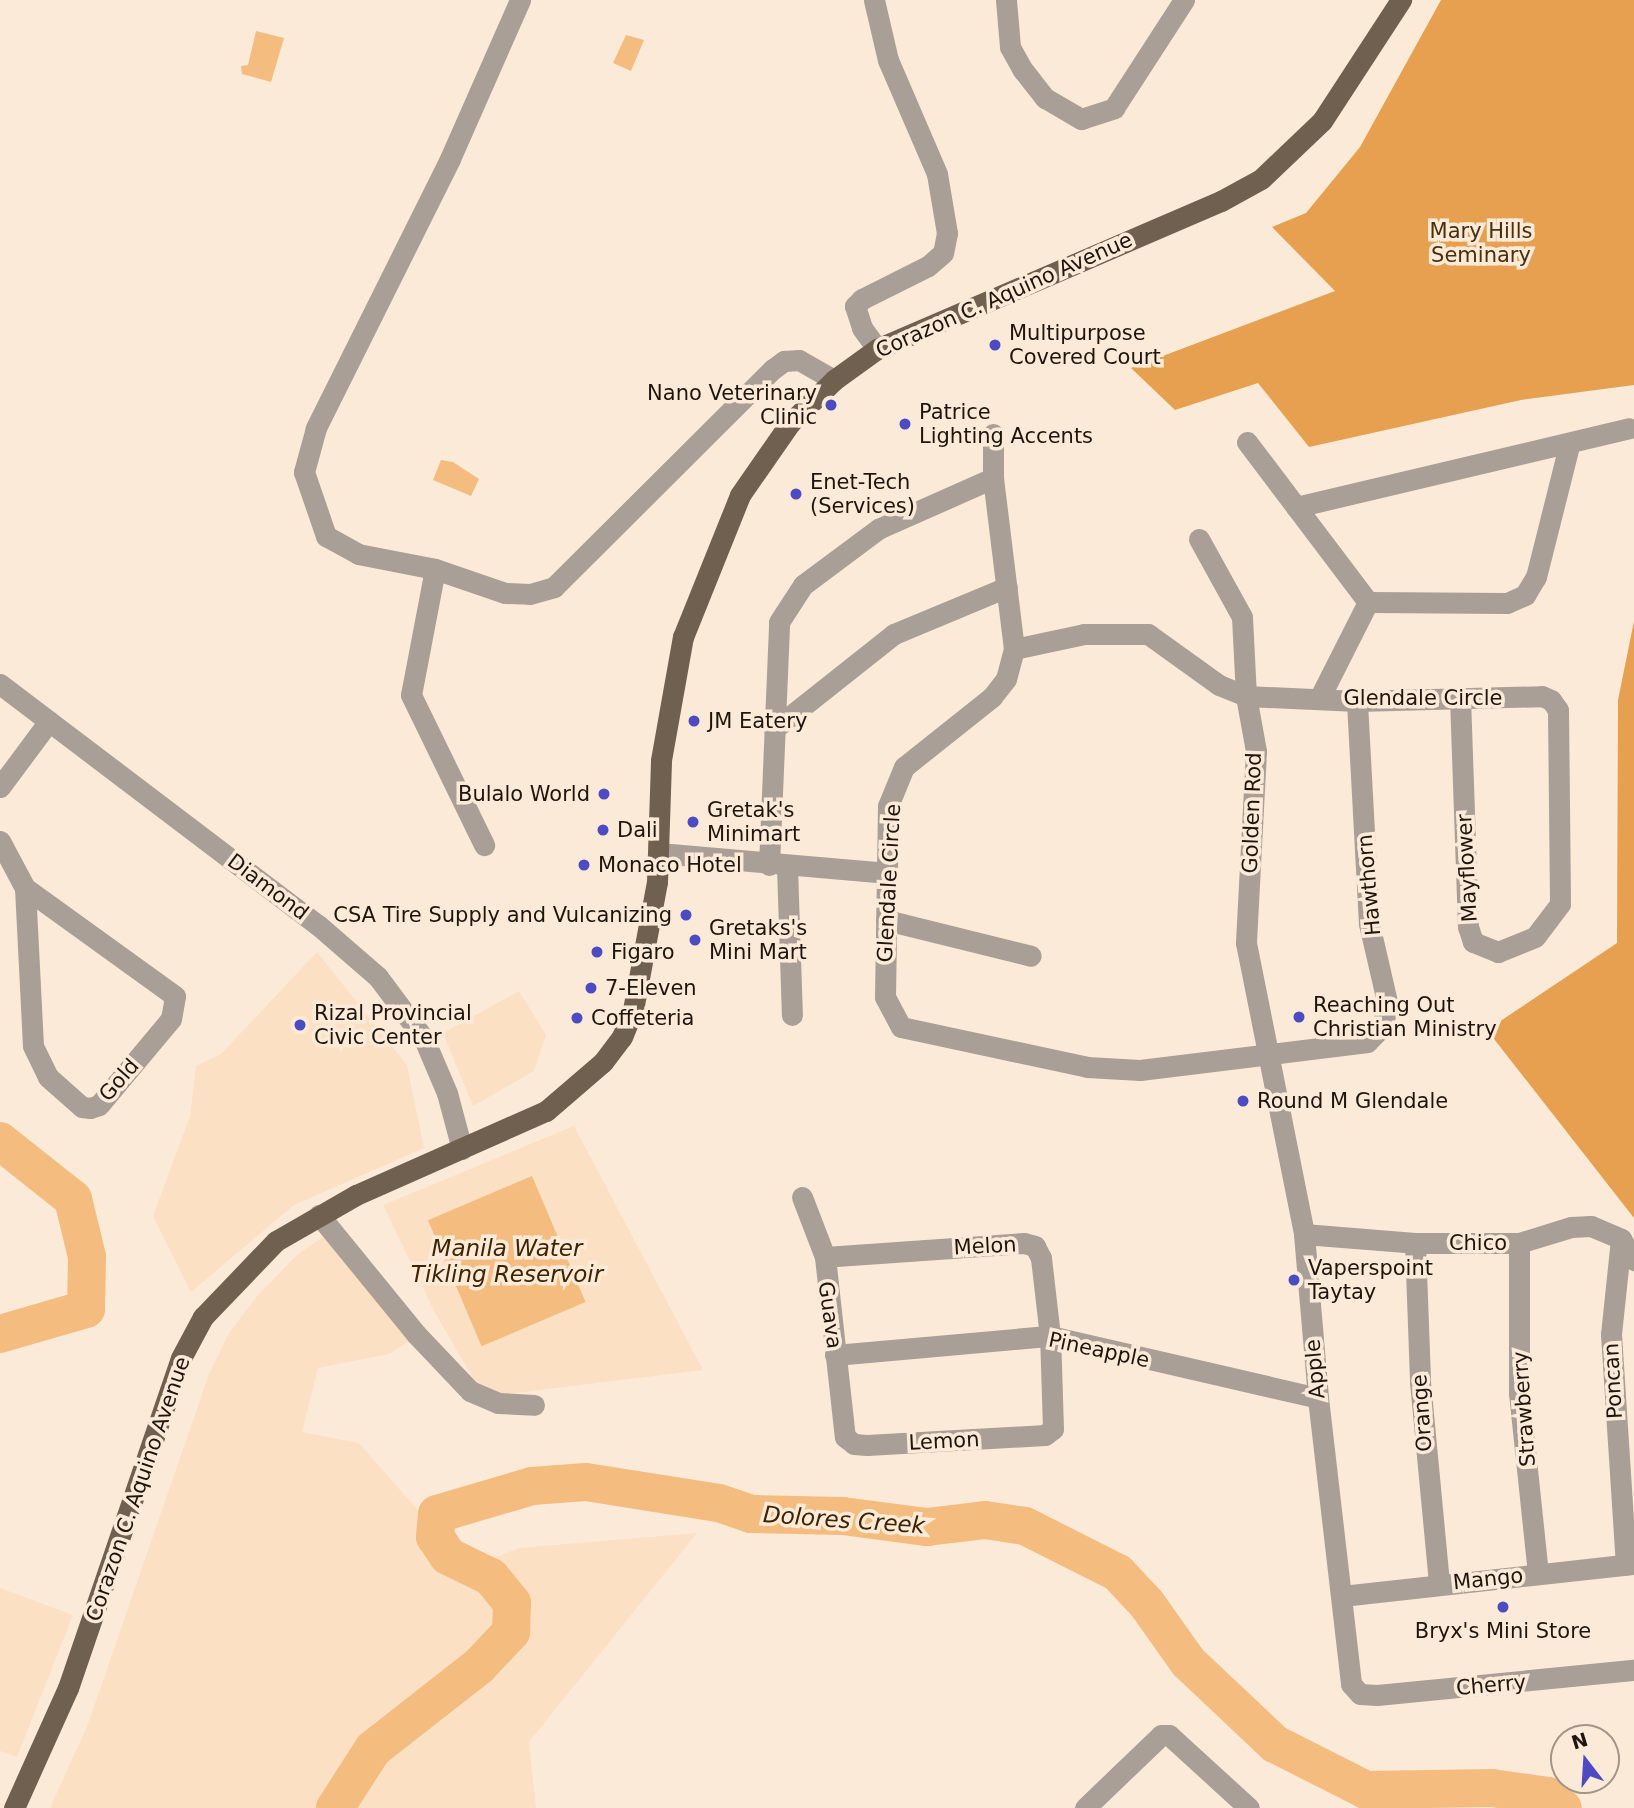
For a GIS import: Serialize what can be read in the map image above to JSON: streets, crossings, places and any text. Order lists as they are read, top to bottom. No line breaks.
{"streets":{"main road":["Corazon C. Aquino Avenue"],"street":["Glendale Circle","Golden Rod","Mayflower","Hawthorn","Diamond","Gold","Chico","Melon","Guava","Pineapple","Apple","Poncan","Strawberry","Orange","Lemon","Mango","Cherry"]},"crossings":[["Corazon C. Aquino Avenue","Diamond"],["Glendale Circle","Golden Rod"],["Glendale Circle","Mayflower"],["Glendale Circle","Hawthorn"],["Glendale Circle","Apple"],["Golden Rod","Hawthorn"],["Golden Rod","Apple"],["Hawthorn","Apple"],["Chico","Apple"],["Chico","Poncan"],["Chico","Strawberry"],["Chico","Orange"],["Melon","Guava"],["Melon","Pineapple"],["Melon","Lemon"],["Guava","Pineapple"],["Guava","Lemon"],["Pineapple","Apple"],["Apple","Mango"],["Apple","Cherry"],["Poncan","Mango"],["Strawberry","Mango"],["Orange","Mango"]],"water":["Manila Water Tikling Reservoir","Dolores Creek"],"parks":["Mary Hills Seminary"],"places":["Multipurpose Covered Court","Nano Veterinary Clinic","Patrice Lighting Accents","Enet-Tech (Services)","JM Eatery","Bulalo World","Gretak's Minimart","Dali","Monaco Hotel","CSA Tire Supply and Vulcanizing","Gretaks's Mini Mart","Figaro","7-Eleven","Reaching Out Christian Ministry","Coffeteria","Rizal Provincial Civic Center","Round M Glendale","Vaperspoint Taytay","Bryx's Mini Store"],"north":"top"}
